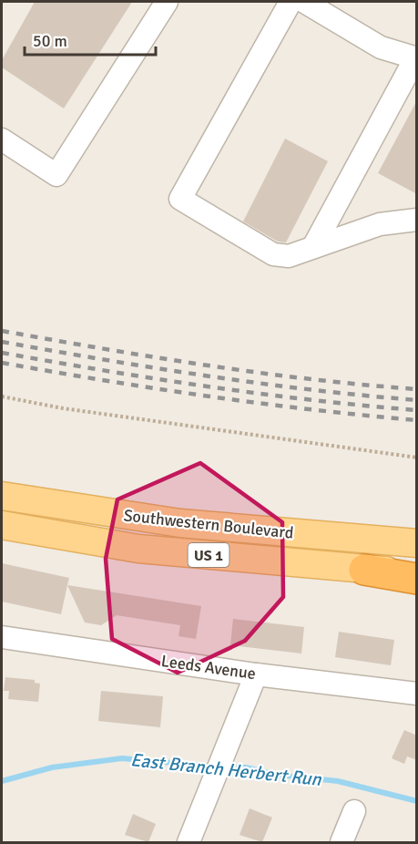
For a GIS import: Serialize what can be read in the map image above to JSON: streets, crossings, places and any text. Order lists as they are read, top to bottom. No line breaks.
{"streets":{"main road":["Southwestern Boulevard","US 1"],"street":["Leeds Avenue"]},"water":["East Branch Herbert Run"],"scale_bar":"50 m"}
